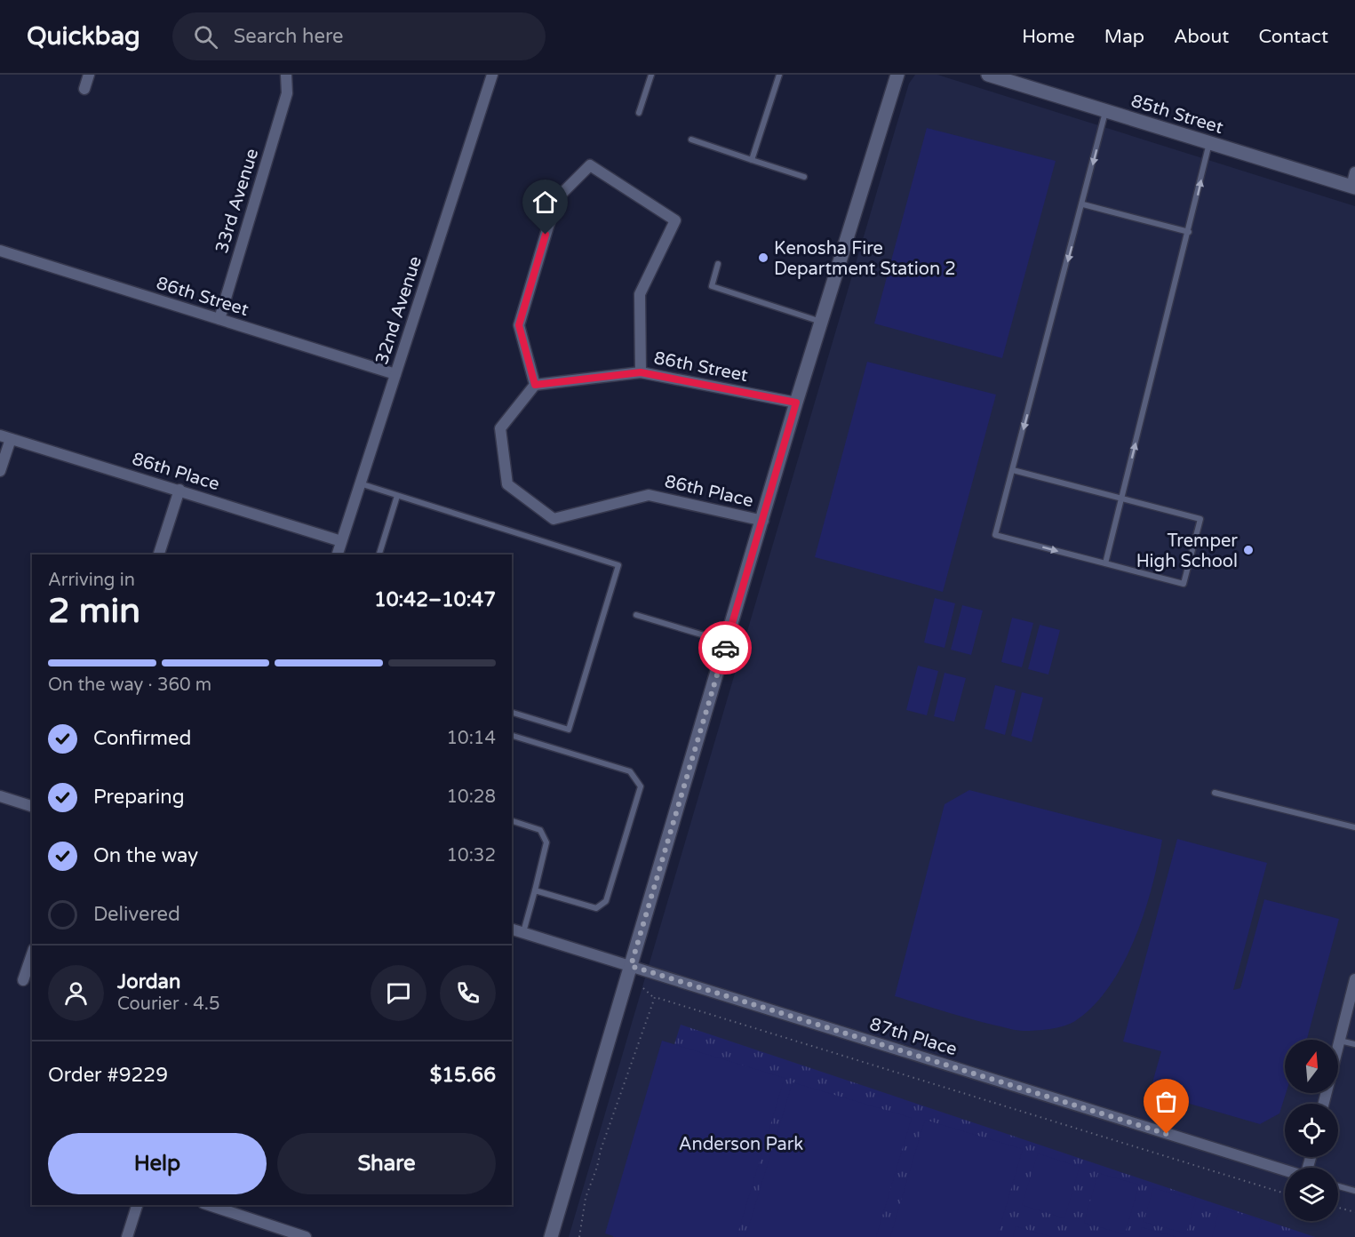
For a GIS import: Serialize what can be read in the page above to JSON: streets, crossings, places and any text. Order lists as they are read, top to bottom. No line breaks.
{"streets":{"street":["85th Street","33rd Avenue","86th Street","32nd Avenue","86th Place","87th Place"]},"crossings":[["33rd Avenue","86th Street"],["86th Street","32nd Avenue"],["86th Street","86th Place"],["32nd Avenue","86th Place"]],"parks":["Anderson Park"],"places":["Kenosha Fire Department Station 2","Tremper High School"],"north":"top","page":{"header":"Quickbag","search":"Search here","nav":["Home","Map","About","Contact"],"heading":["2 min","Arriving in","10:42–10:47"],"panel":["Jordan","Courier · 4.5","Order #9229","$15.66"],"bar":"On the way · 360 m","list":[["Confirmed","10:14"],["Preparing","10:28"],["On the way","10:32"],"Delivered"],"buttons":["Help","Share"]}}
